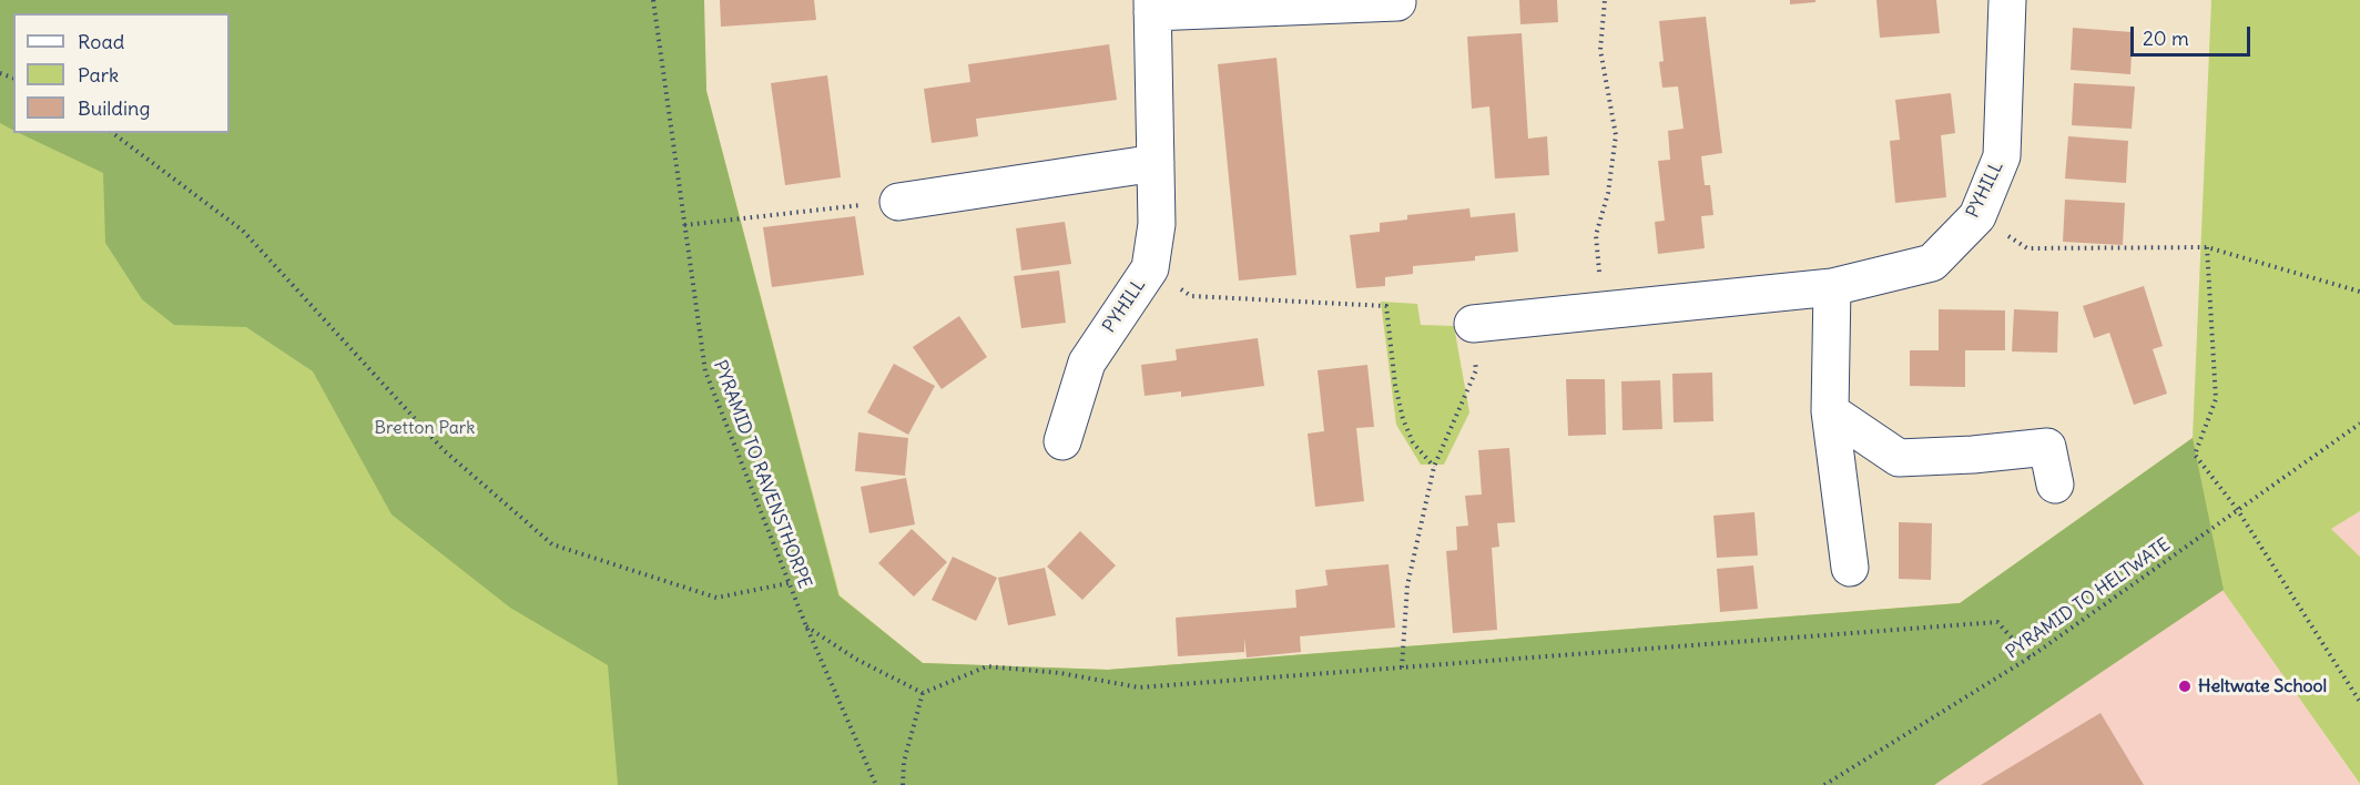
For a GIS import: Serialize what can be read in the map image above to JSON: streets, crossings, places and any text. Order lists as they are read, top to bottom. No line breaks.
{"streets":{"street":["PYHILL"],"path":["PYRAMID TO RAVENSTHORPE","PYRAMID TO HELTWATE"]},"parks":["Bretton Park"],"places":["Heltwate School"],"legend":["Road","Park","Building"],"scale_bar":"20 m"}
